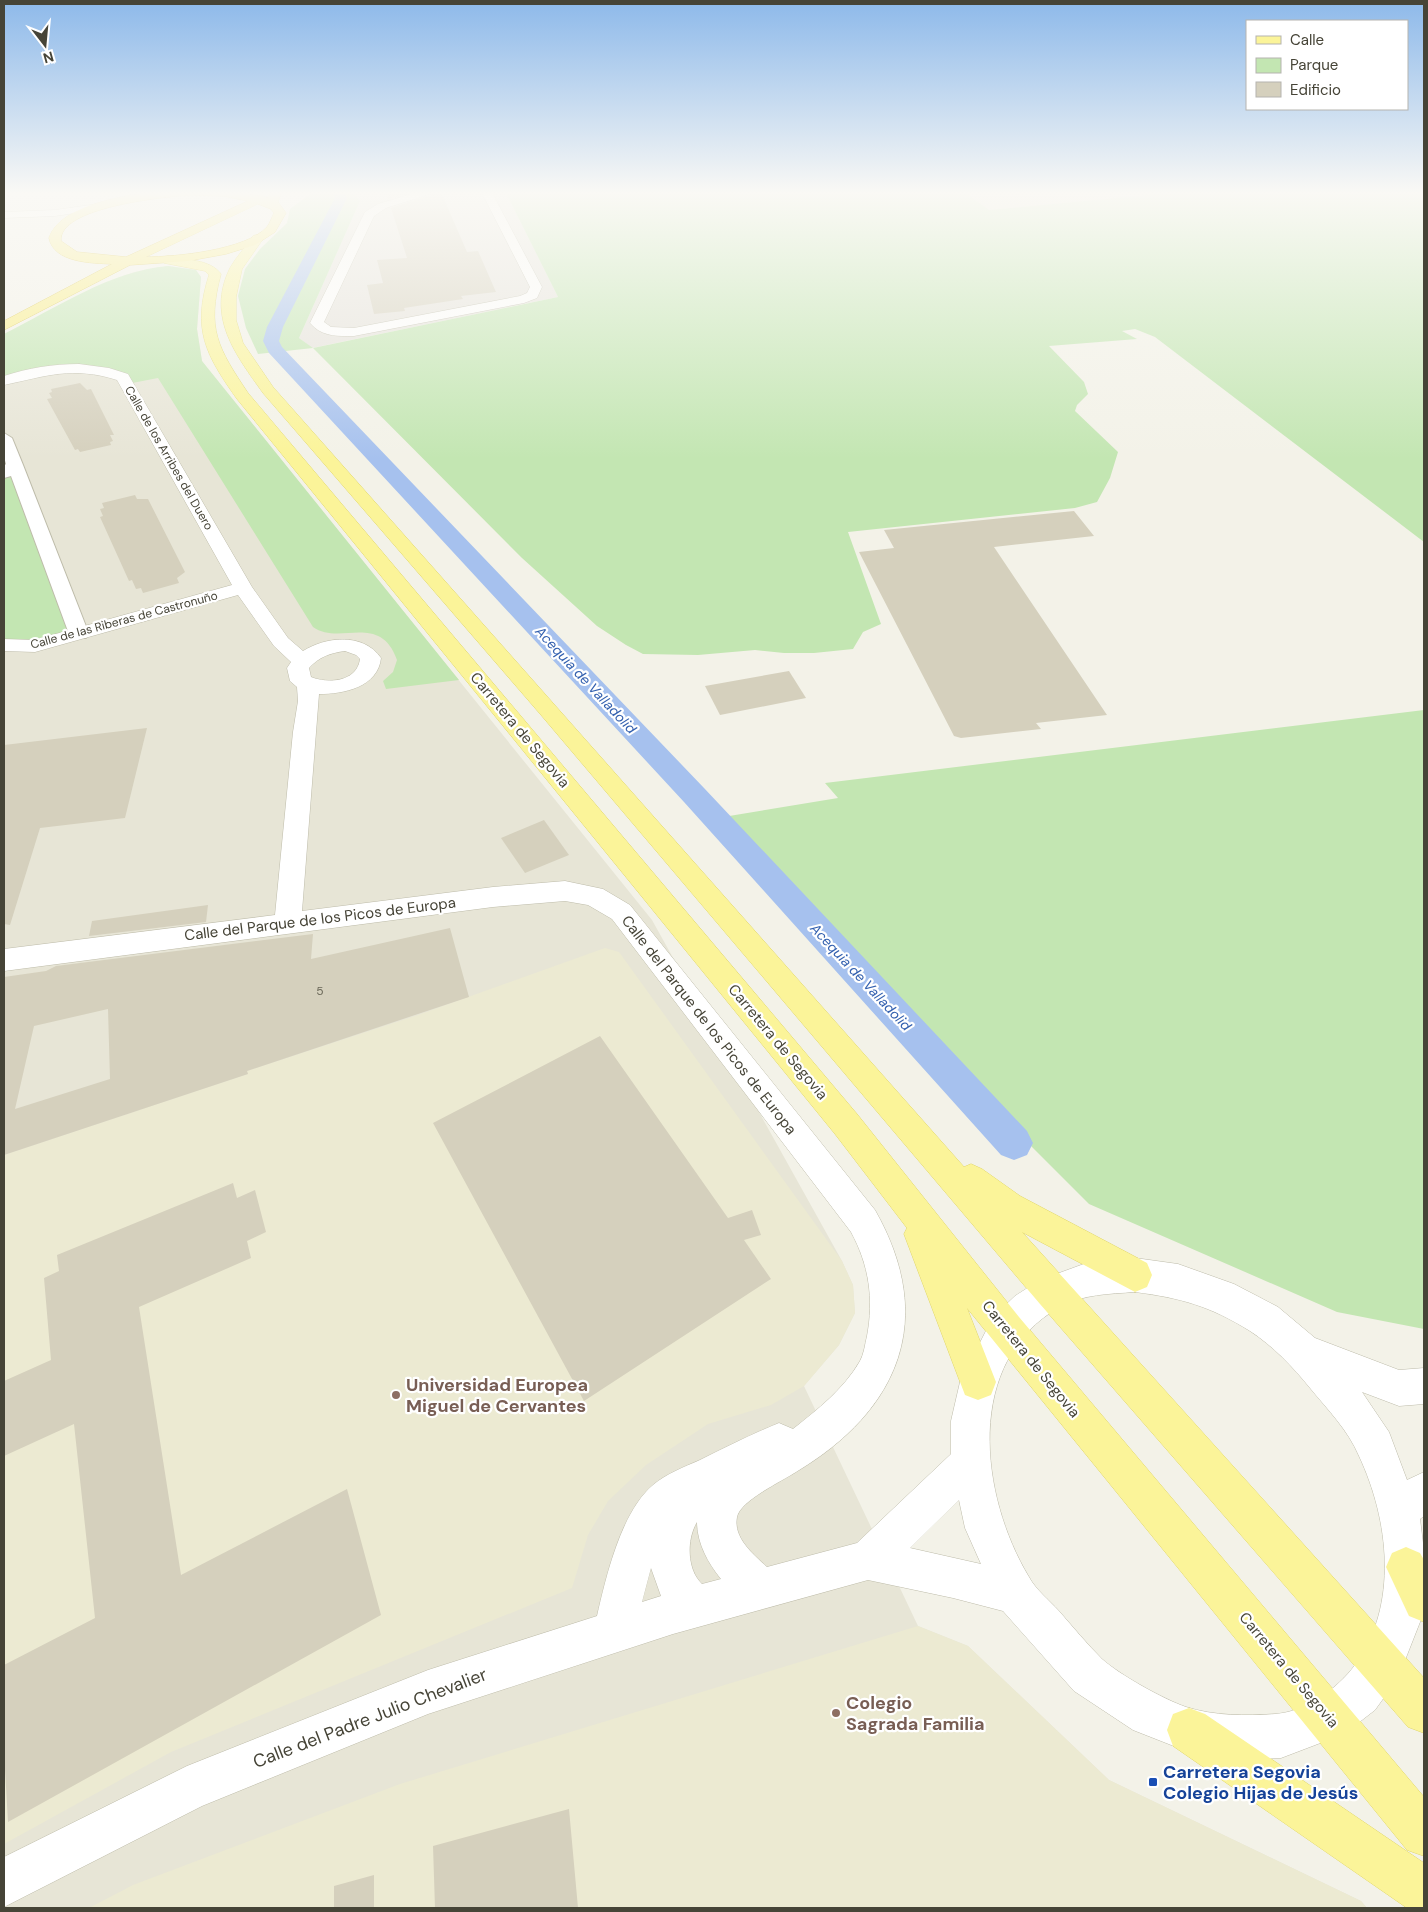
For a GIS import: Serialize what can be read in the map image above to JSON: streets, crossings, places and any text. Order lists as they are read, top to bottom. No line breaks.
{"streets":{"main road":["Carretera de Segovia"],"street":["Calle de los Arribes del Duero","Calle de las Riberas de Castronuño","Calle del Parque de los Picos de Europa","Calle del Padre Julio Chevalier"]},"crossings":[["Calle de los Arribes del Duero","Calle de las Riberas de Castronuño"],["Calle del Parque de los Picos de Europa","Calle del Padre Julio Chevalier"]],"water":["Acequia de Valladolid"],"places":{"other":["Universidad Europea Miguel de Cervantes","Colegio Sagrada Familia"],"transit":["Carretera Segovia Colegio Hijas de Jesús"]},"house_numbers":["5"],"legend":["Calle","Parque","Edificio"],"north":"bottom"}
